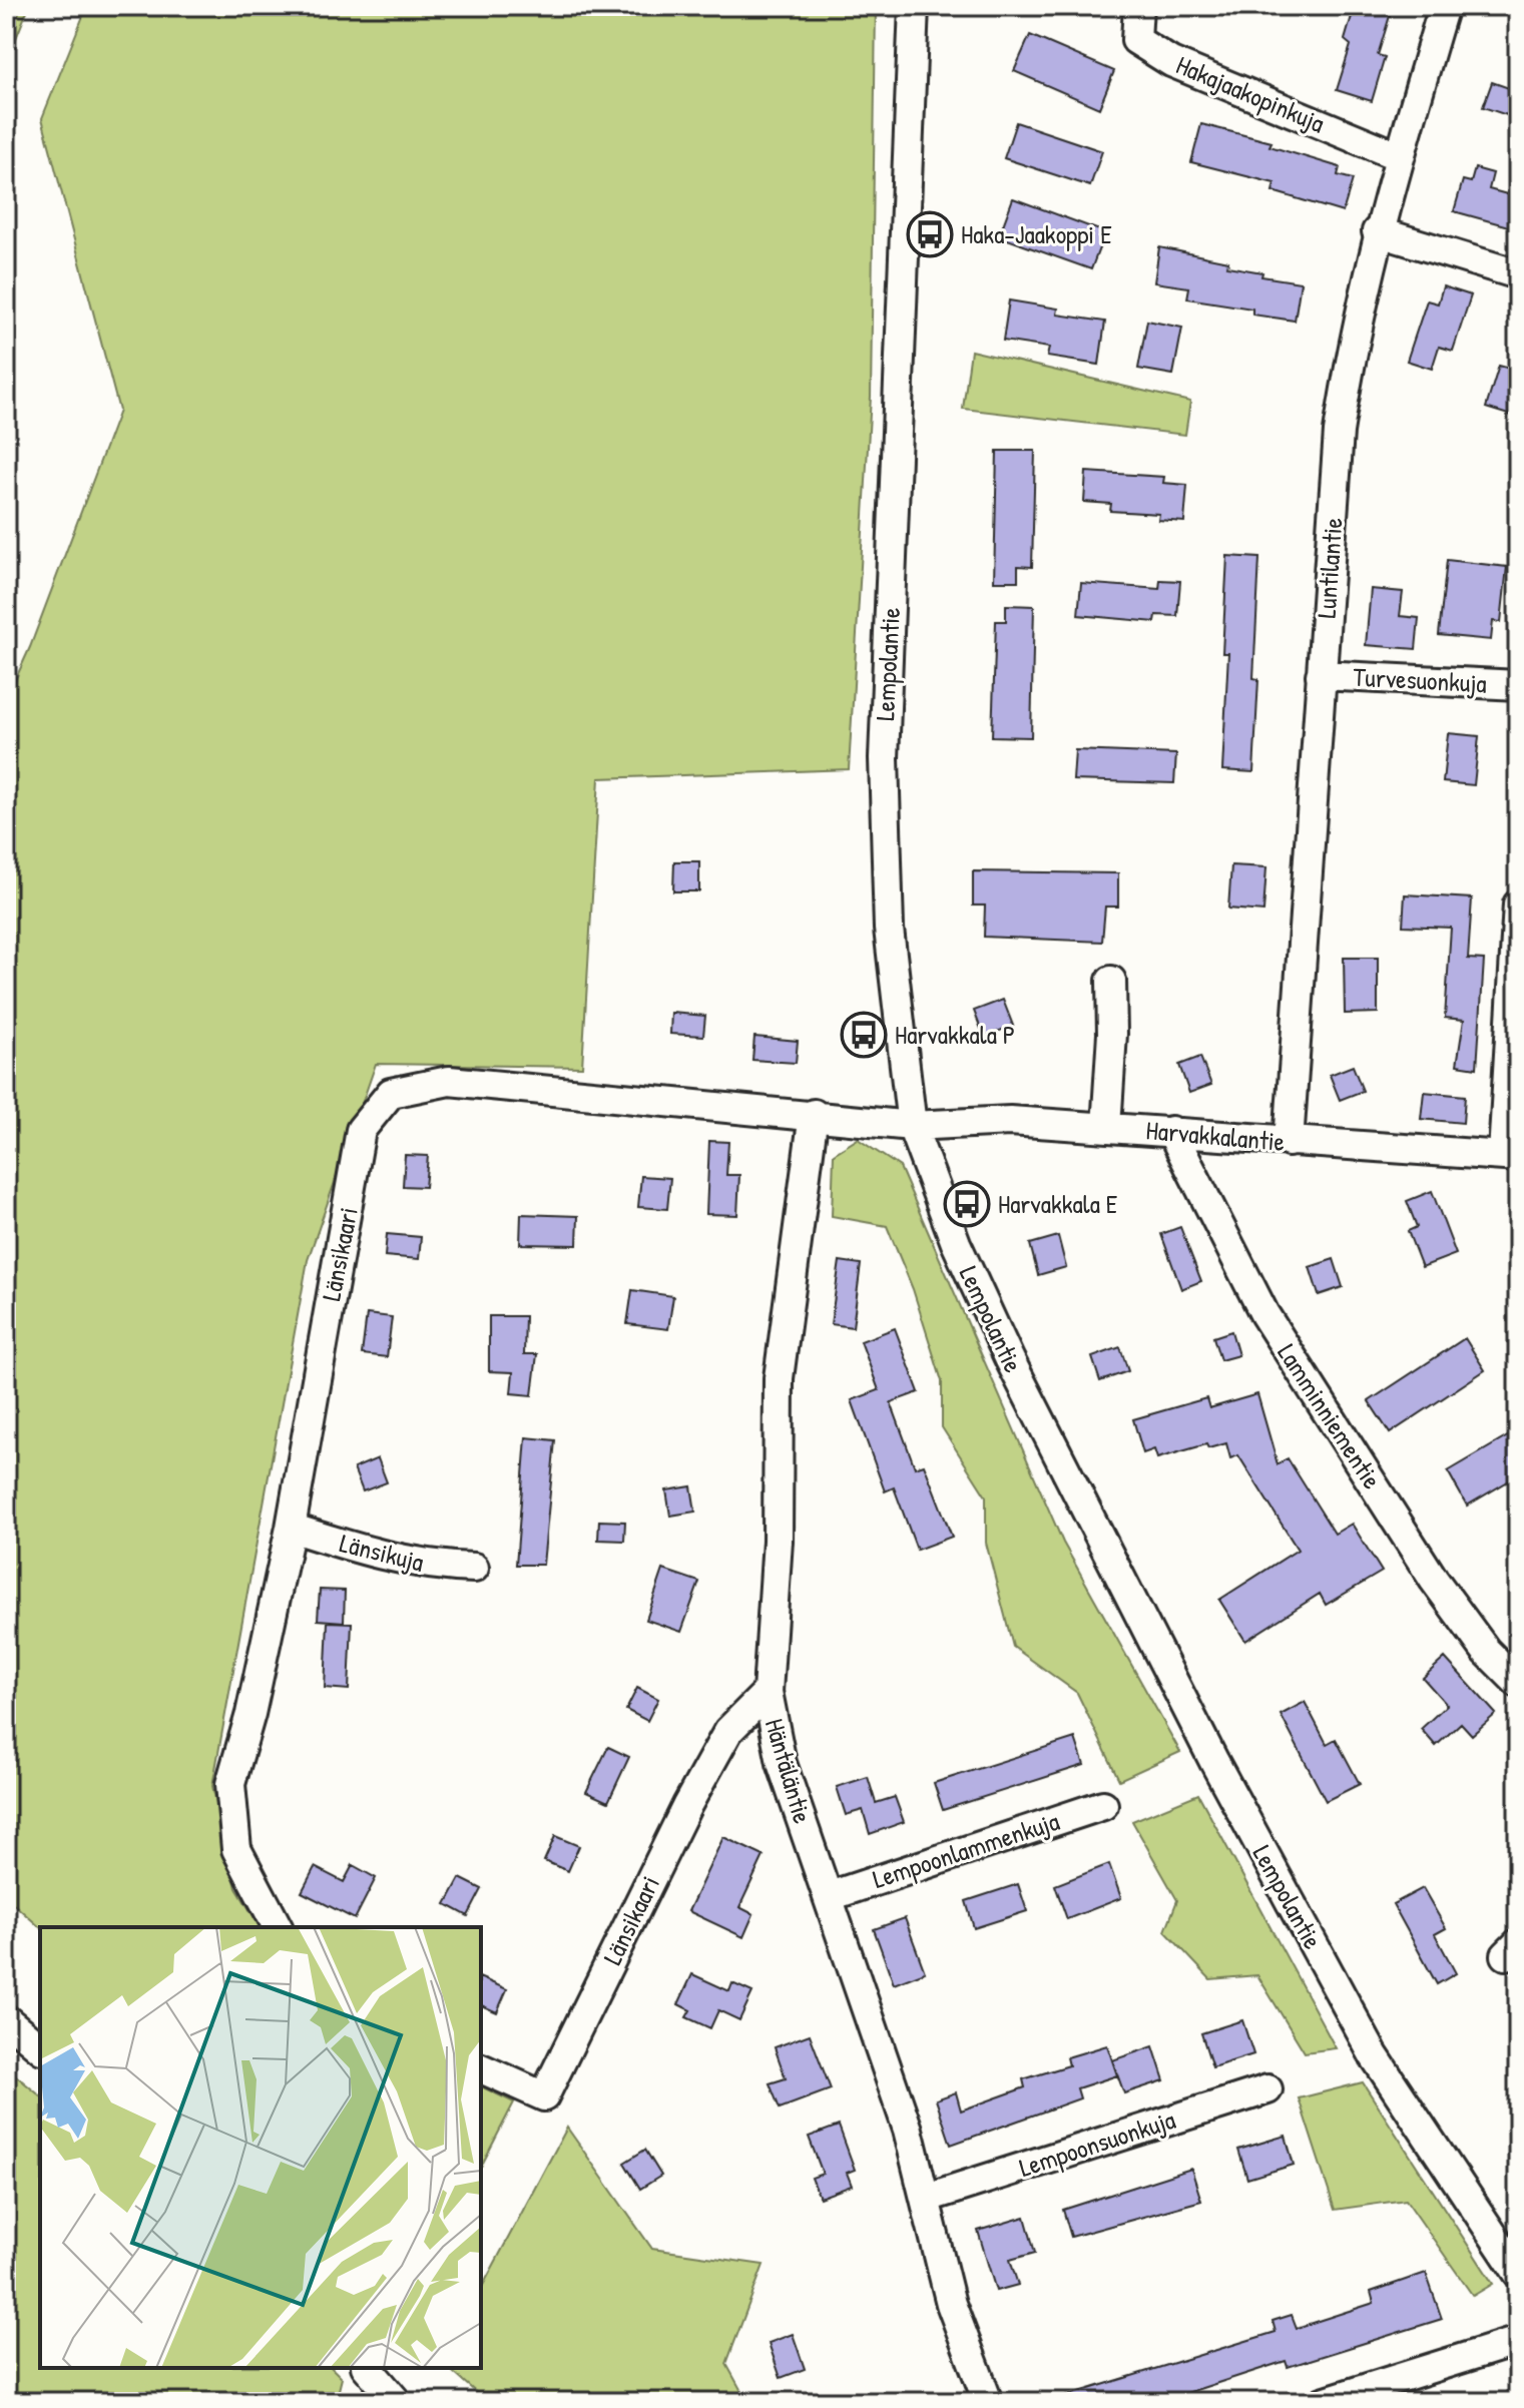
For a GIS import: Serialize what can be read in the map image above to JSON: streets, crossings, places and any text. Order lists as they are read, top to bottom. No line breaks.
{"streets":{"street":["Hakajaakopinkuja","Luntilantie","Lempolantie","Turvesuonkuja","Harvakkalantie","Länsikaari","Lamminniementie","Länsikuja","Häntäläntie","Lempoonlammenkuja","Lempoonsuonkuja"]},"crossings":[["Hakajaakopinkuja","Luntilantie"],["Luntilantie","Turvesuonkuja"],["Luntilantie","Harvakkalantie"],["Lempolantie","Harvakkalantie"],["Lempolantie","Länsikaari"],["Harvakkalantie","Länsikaari"],["Harvakkalantie","Lamminniementie"],["Länsikaari","Länsikuja"],["Länsikaari","Häntäläntie"],["Häntäläntie","Lempoonlammenkuja"],["Häntäläntie","Lempoonsuonkuja"]],"places":{"bus stop":["Haka-Jaakoppi E","Harvakkala P","Harvakkala E"]}}
